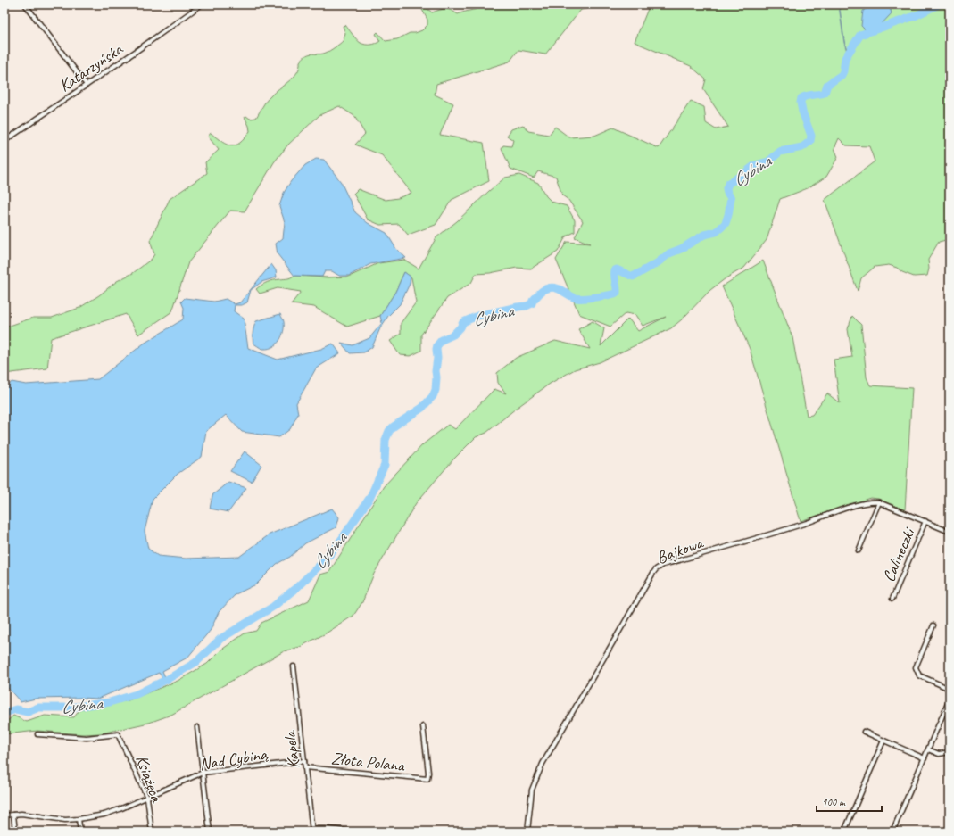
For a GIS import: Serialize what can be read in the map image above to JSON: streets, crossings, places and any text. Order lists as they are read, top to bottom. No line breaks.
{"streets":{"street":["Katarzyńska","Bajkowa","Calineczki","Kapela","Nad Cybiną","Złota Polana","Książęca"]},"crossings":[["Bajkowa","Calineczki"],["Kapela","Nad Cybiną"],["Kapela","Złota Polana"],["Nad Cybiną","Książęca"]],"water":["Cybina"],"scale_bar":"100 m"}
